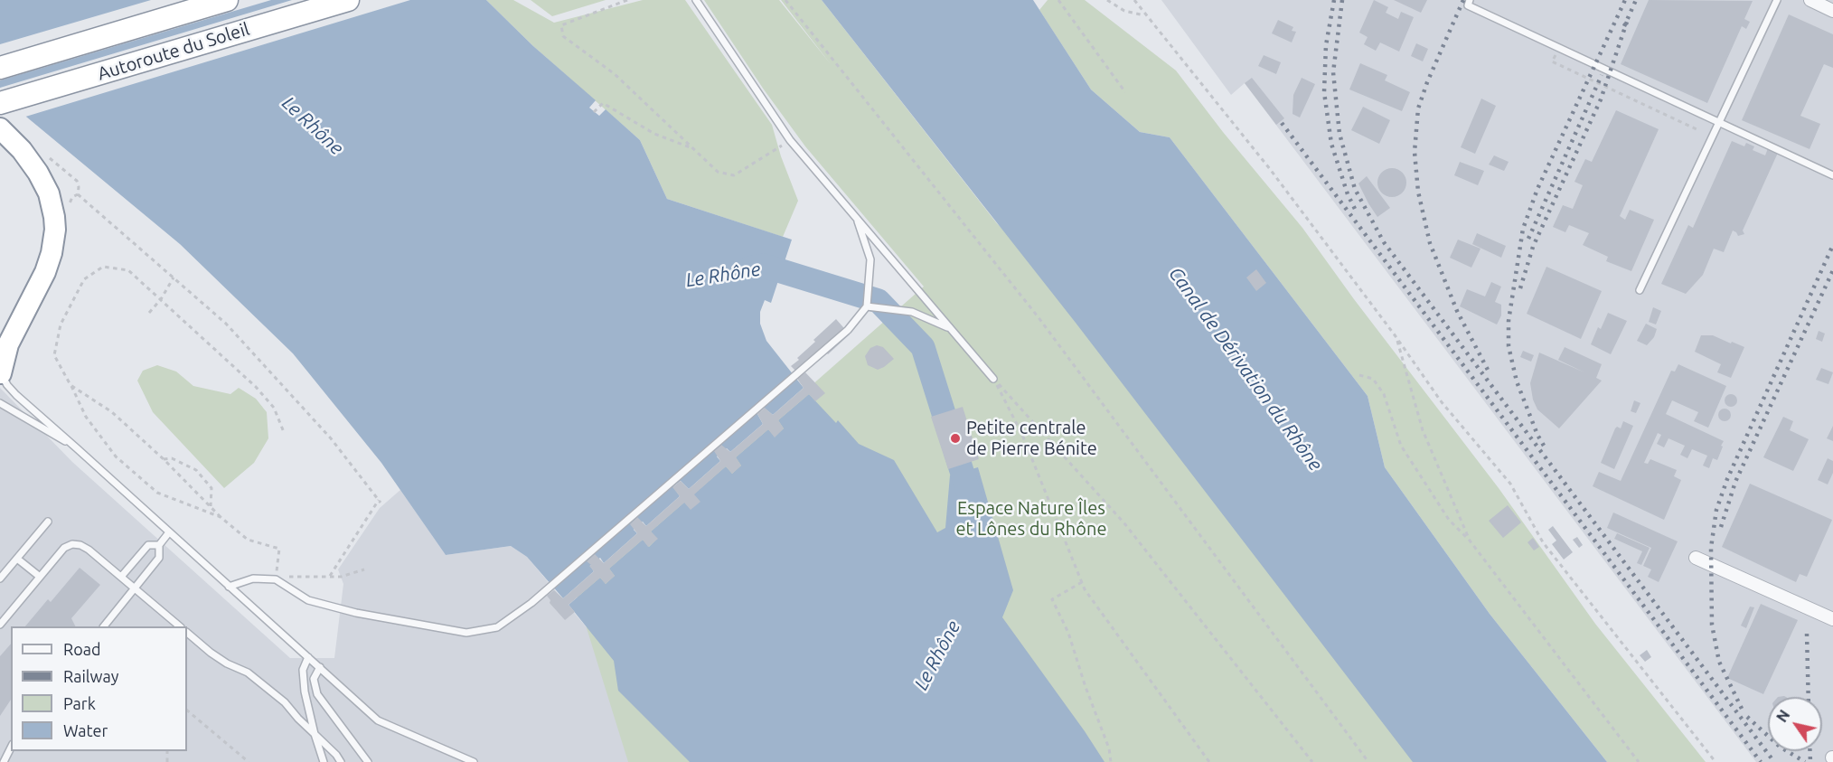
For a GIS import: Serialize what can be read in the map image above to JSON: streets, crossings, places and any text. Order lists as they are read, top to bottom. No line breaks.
{"streets":{"highway":["Autoroute du Soleil"]},"water":["Le Rhône","Canal de Dérivation du Rhône"],"parks":["Espace Nature Îles et Lônes du Rhône"],"places":["Petite centrale de Pierre Bénite"],"legend":["Road","Railway","Park","Water"],"north":"top left"}
